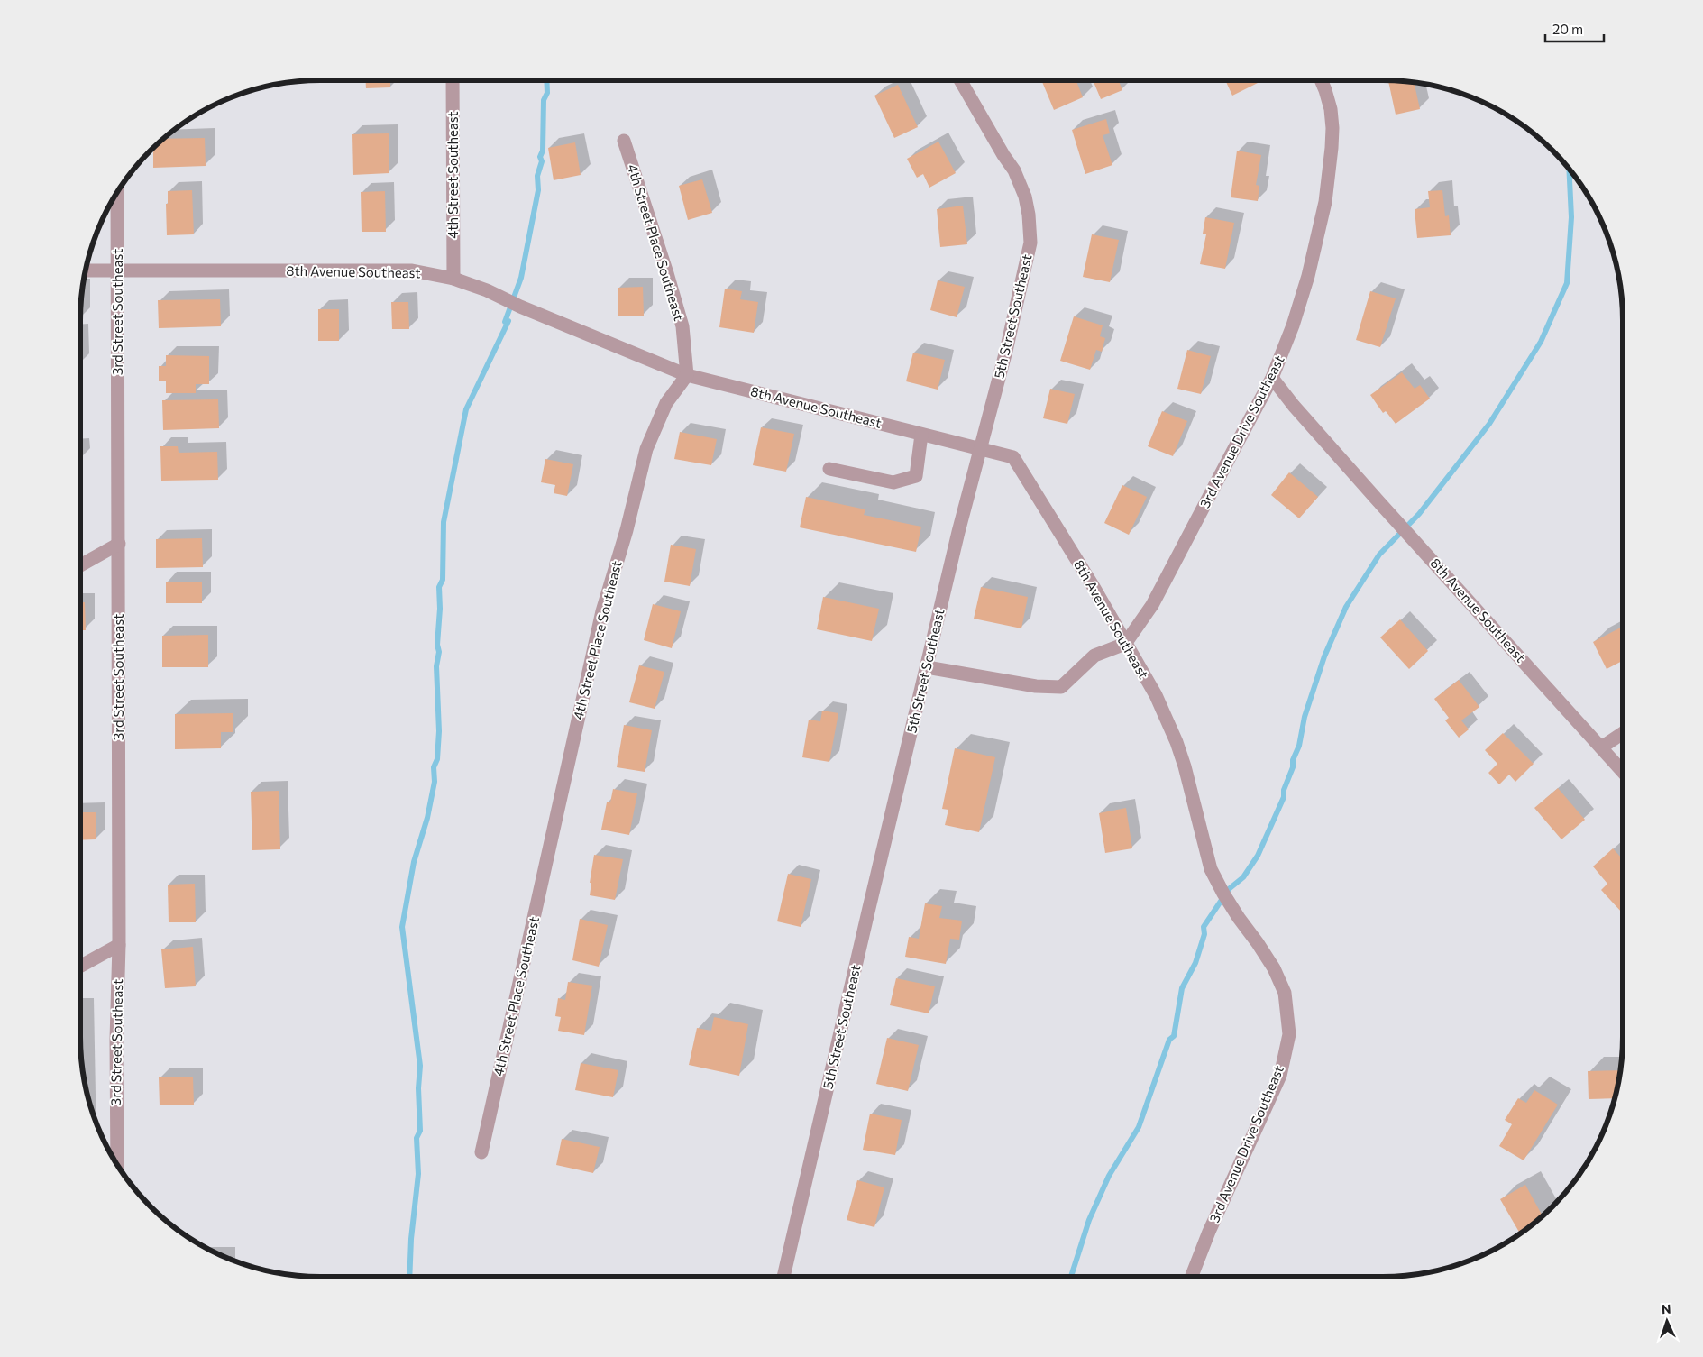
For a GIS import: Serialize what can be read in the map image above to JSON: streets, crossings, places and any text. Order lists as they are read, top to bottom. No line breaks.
{"streets":{"street":["4th Street Southeast","4th Street Place Southeast","8th Avenue Southeast","3rd Street Southeast","5th Street Southeast","3rd Avenue Drive Southeast"]},"crossings":[["4th Street Southeast","8th Avenue Southeast"],["4th Street Place Southeast","8th Avenue Southeast"],["8th Avenue Southeast","3rd Street Southeast"],["8th Avenue Southeast","5th Street Southeast"],["8th Avenue Southeast","3rd Avenue Drive Southeast"]],"scale_bar":"20 m","north":"top"}
